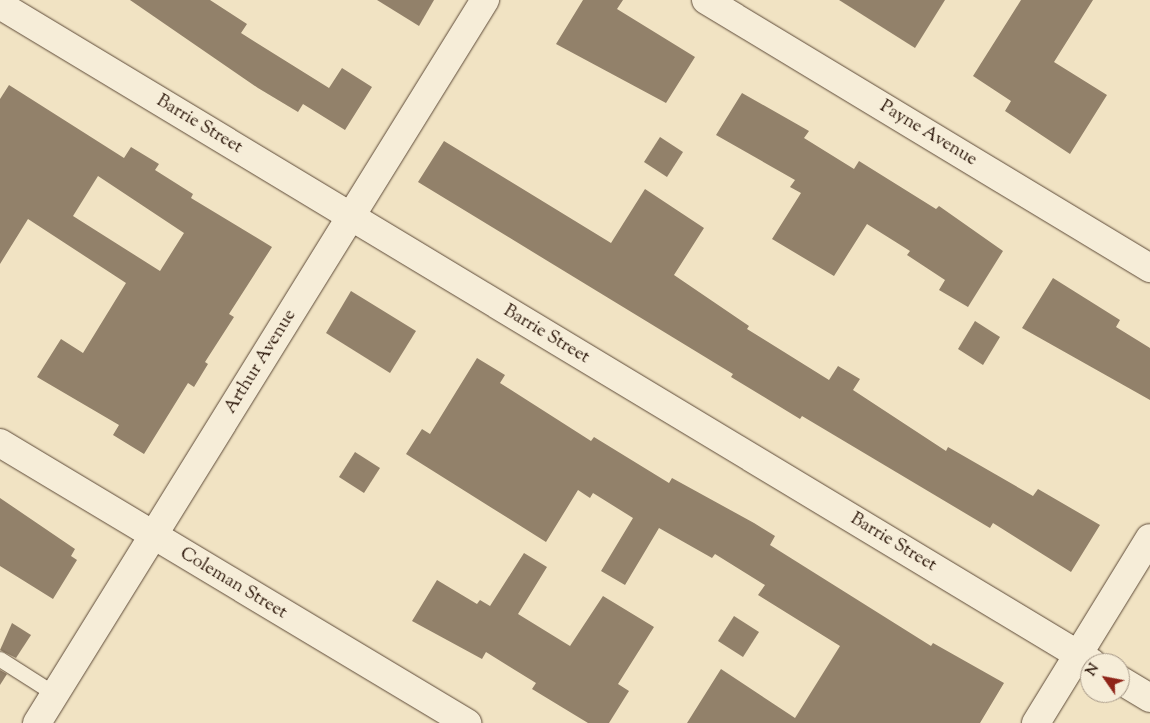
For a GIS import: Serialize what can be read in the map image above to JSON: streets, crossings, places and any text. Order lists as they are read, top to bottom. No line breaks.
{"streets":{"street":["Barrie Street","Payne Avenue","Arthur Avenue","Coleman Street"]},"crossings":[["Barrie Street","Arthur Avenue"],["Arthur Avenue","Coleman Street"]],"north":"top left"}
